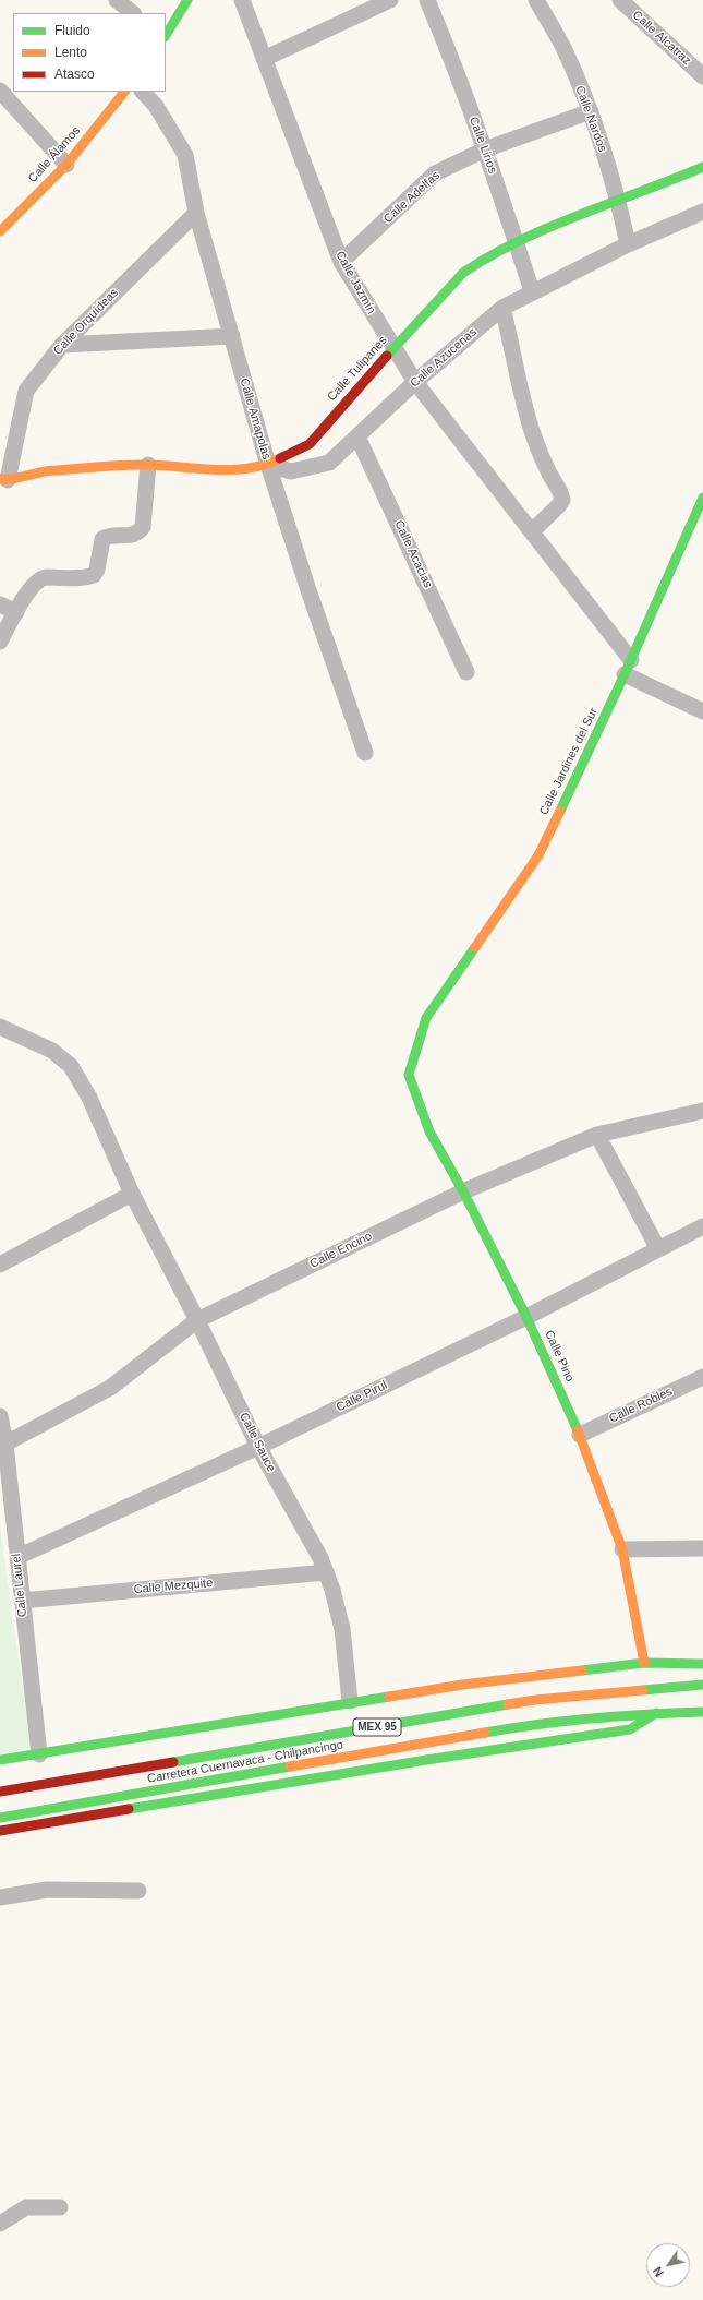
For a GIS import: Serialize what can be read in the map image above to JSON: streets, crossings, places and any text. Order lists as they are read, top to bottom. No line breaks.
{"streets":{"main road":["Calle Álamos","Calle Tulipanes","Calle Jardines del Sur","Calle Pino","MEX 95","Carretera Cuernavaca - Chilpancingo"],"street":["Calle Alcatraz","Calle Nardos","Calle Lirios","Calle Adelfas","Calle Jazmín","Calle Orquídeas","Calle Azucenas","Calle Amapolas","Calle Acacias","Calle Encino","Calle Pirul","Calle Robles","Calle Sauce","Calle Laurel","Calle Mezquite"]},"crossings":[["Calle Nardos","Calle Adelfas"],["Calle Nardos","Calle Azucenas"],["Calle Nardos","Calle Tulipanes"],["Calle Lirios","Calle Adelfas"],["Calle Lirios","Calle Azucenas"],["Calle Lirios","Calle Tulipanes"],["Calle Adelfas","Calle Jazmín"],["Calle Jazmín","Calle Azucenas"],["Calle Jazmín","Calle Tulipanes"],["Calle Jazmín","Calle Jardines del Sur"],["Calle Orquídeas","Calle Tulipanes"],["Calle Orquídeas","Calle Amapolas"],["Calle Azucenas","Calle Tulipanes"],["Calle Azucenas","Calle Amapolas"],["Calle Azucenas","Calle Acacias"],["Calle Tulipanes","Calle Amapolas"],["Calle Jardines del Sur","Calle Pino"],["Calle Encino","Calle Pino"],["Calle Encino","Calle Sauce"],["Calle Encino","Calle Laurel"],["Calle Pino","Calle Pirul"],["Calle Pino","Calle Robles"],["Calle Pirul","Calle Sauce"],["Calle Pirul","Calle Laurel"],["Calle Sauce","Calle Mezquite"],["Calle Laurel","Calle Mezquite"]],"legend":["Fluido","Lento","Atasco"],"north":"bottom left"}
